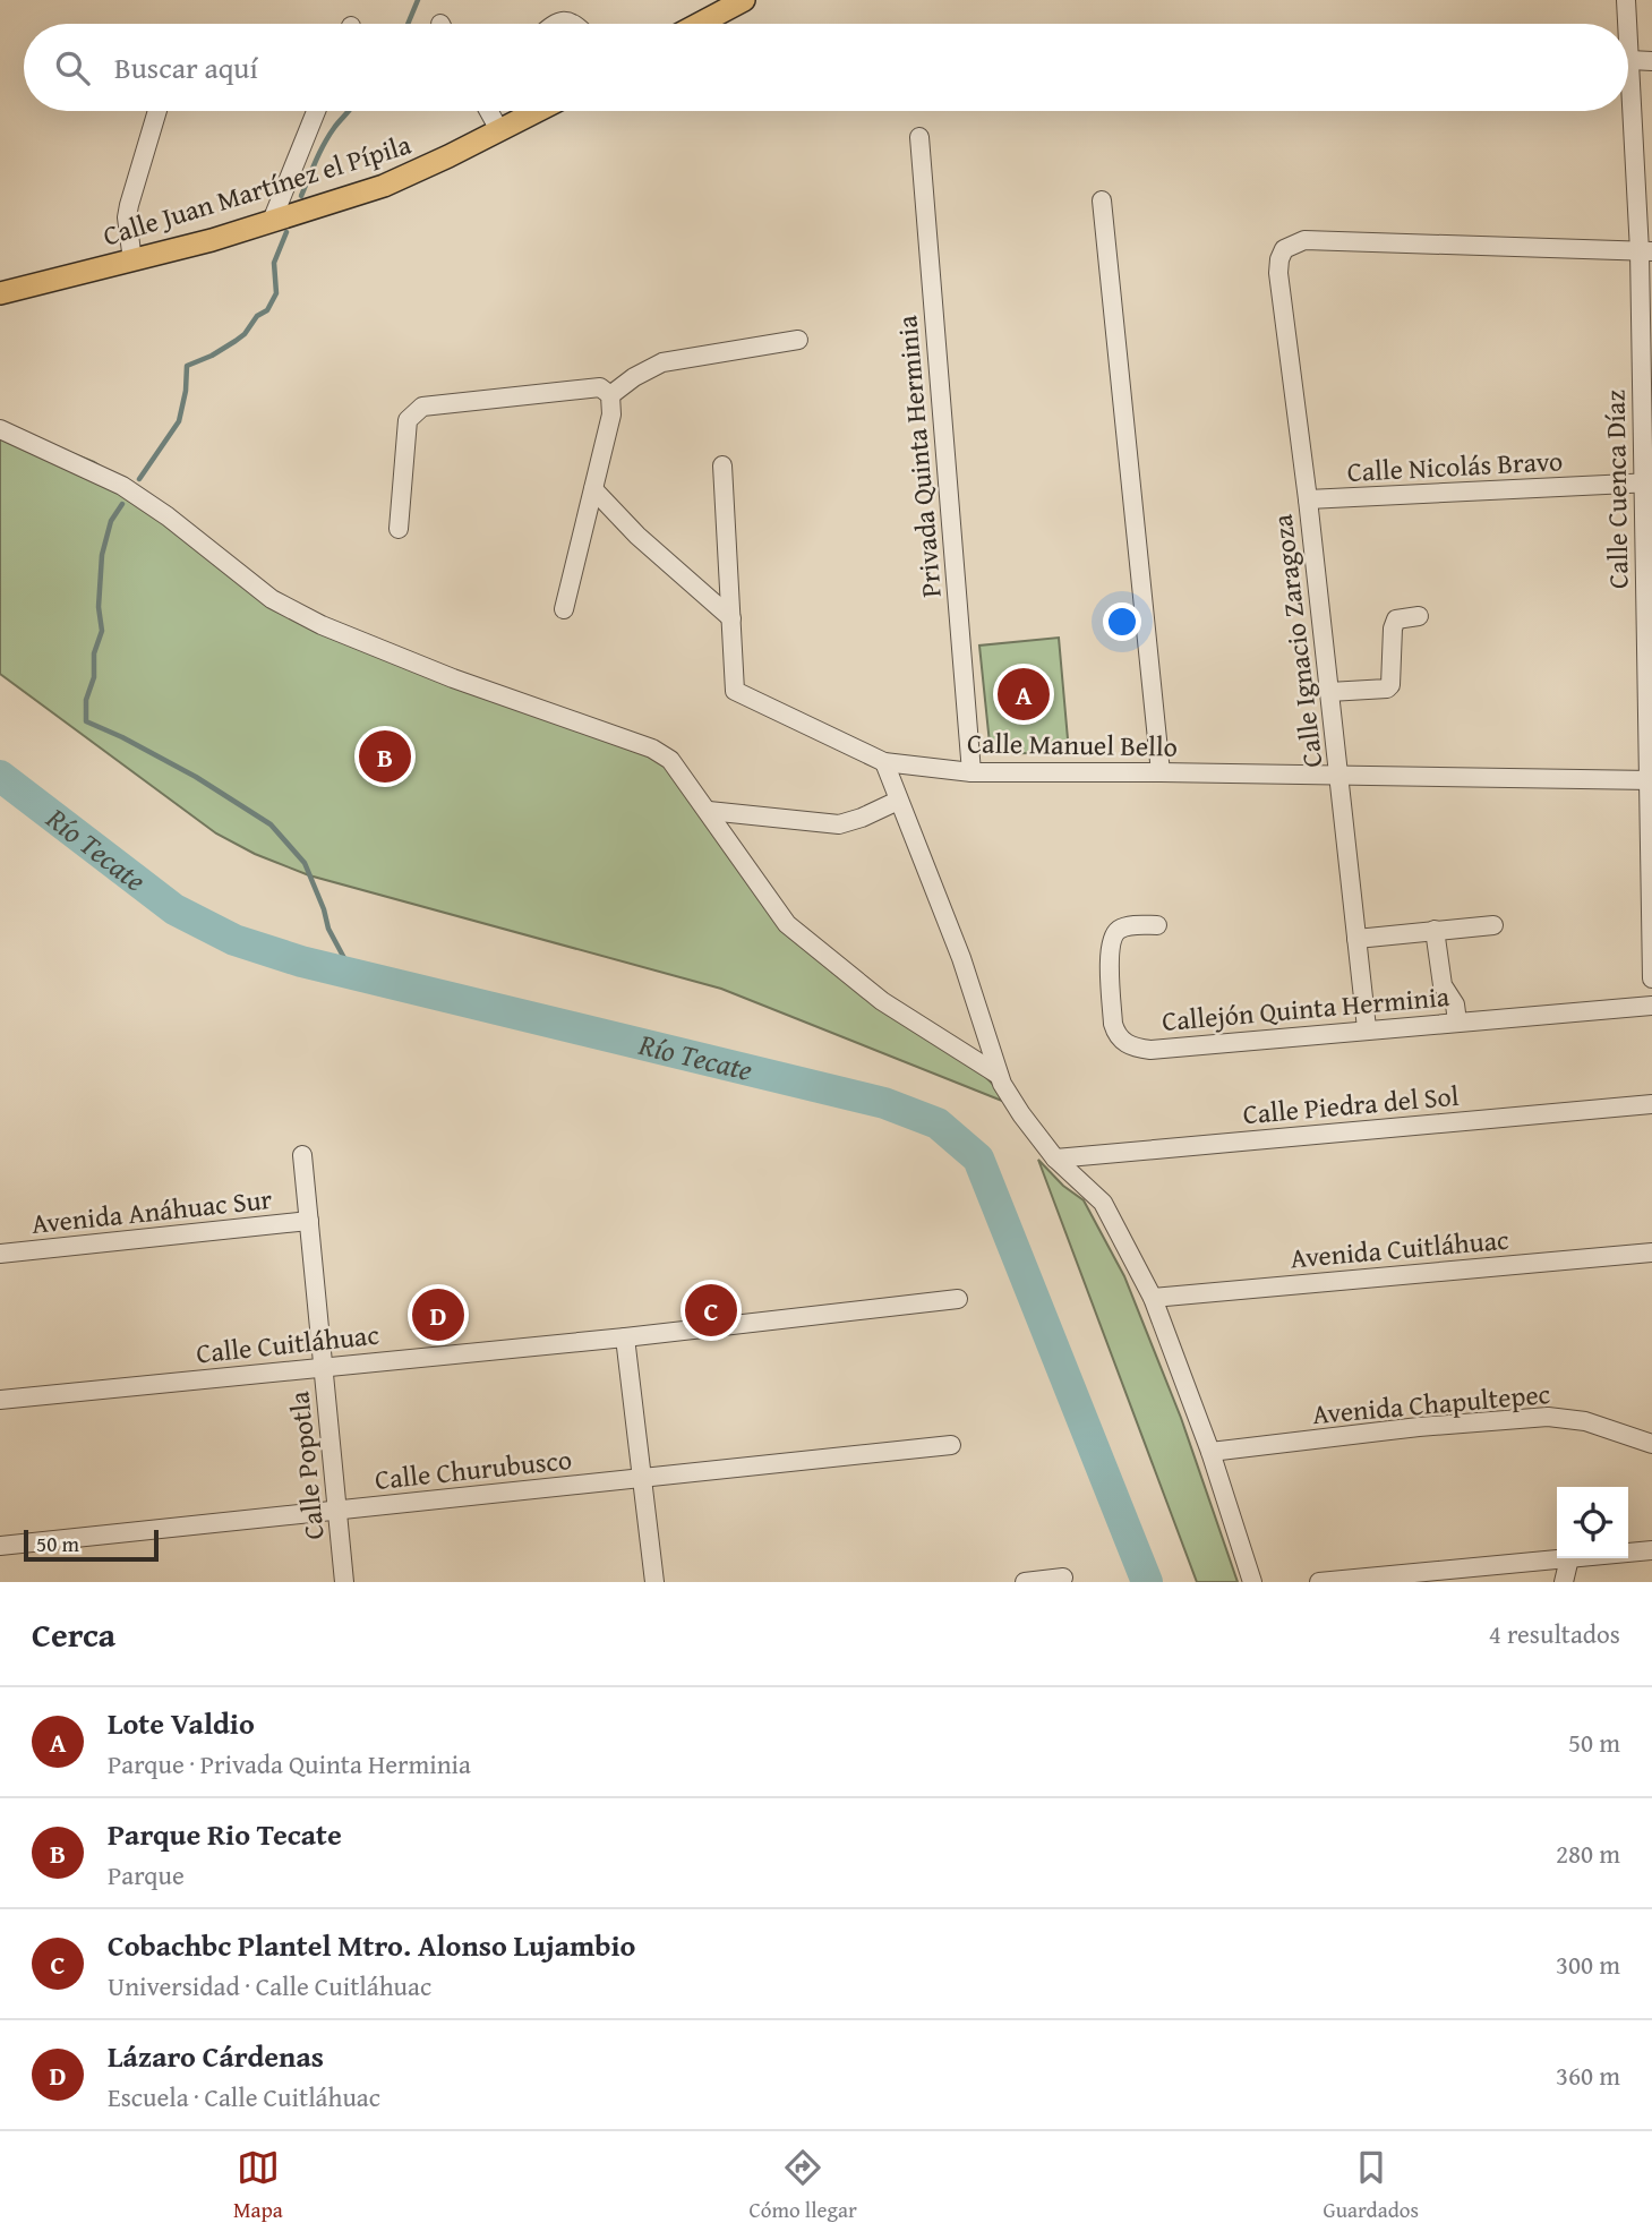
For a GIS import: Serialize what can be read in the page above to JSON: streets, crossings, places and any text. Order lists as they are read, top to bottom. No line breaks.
{"streets":{"main road":["Calle Juan Martínez el Pípila"],"street":["Privada Quinta Herminia","Calle Nicolás Bravo","Calle Cuenca Díaz","Calle Ignacio Zaragoza","Calle Manuel Bello","Callejón Quinta Herminia","Calle Piedra del Sol","Avenida Anáhuac Sur","Avenida Cuitláhuac","Calle Cuitláhuac","Avenida Chapultepec","Calle Popotla","Calle Churubusco"]},"crossings":[["Privada Quinta Herminia","Calle Manuel Bello"],["Calle Nicolás Bravo","Calle Cuenca Díaz"],["Calle Nicolás Bravo","Calle Ignacio Zaragoza"],["Calle Cuenca Díaz","Calle Ignacio Zaragoza"],["Calle Cuenca Díaz","Calle Manuel Bello"],["Calle Ignacio Zaragoza","Calle Manuel Bello"],["Calle Ignacio Zaragoza","Callejón Quinta Herminia"],["Avenida Anáhuac Sur","Calle Popotla"],["Calle Cuitláhuac","Calle Popotla"],["Calle Popotla","Calle Churubusco"]],"water":["Río Tecate"],"scale_bar":"50 m","page":{"search":"Buscar aquí","pins":["A","B","C","D"],"scale":"50 m","heading":["Cerca","4 resultados"],"list":[{"mark":"A","name":"Lote Valdio","note":"Parque · Privada Quinta Herminia","value":"50 m"},{"mark":"B","name":"Parque Rio Tecate","note":"Parque","value":"280 m"},{"mark":"C","name":"Cobachbc Plantel Mtro. Alonso Lujambio","note":"Universidad · Calle Cuitláhuac","value":"300 m"},{"mark":"D","name":"Lázaro Cárdenas","note":"Escuela · Calle Cuitláhuac","value":"360 m"}],"nav":["Mapa","Cómo llegar","Guardados"]}}
